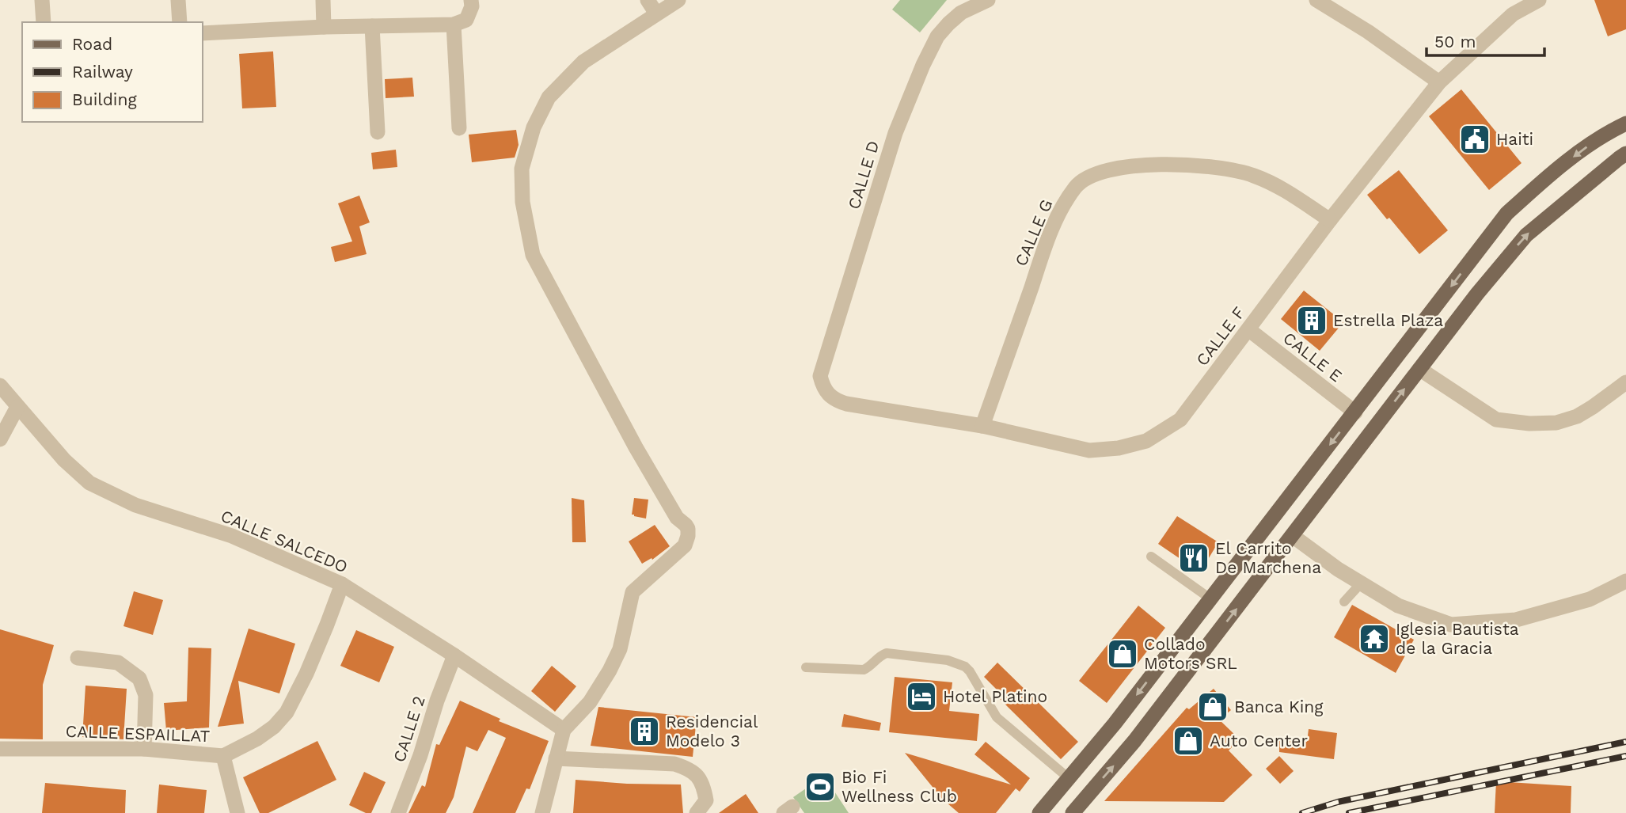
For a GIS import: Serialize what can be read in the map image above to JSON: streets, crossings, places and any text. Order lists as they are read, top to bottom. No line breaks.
{"streets":{"street":["CALLE D","CALLE G","CALLE F","CALLE E","CALLE SALCEDO","CALLE 2","CALLE ESPAILLAT"]},"crossings":[["CALLE D","CALLE F"],["CALLE G","CALLE F"],["CALLE F","CALLE E"],["CALLE SALCEDO","CALLE 2"],["CALLE SALCEDO","CALLE ESPAILLAT"]],"places":{"public building":["Haiti"],"building":["Estrella Plaza","Residencial Modelo 3"],"restaurant":["El Carrito De Marchena"],"temple":["Iglesia Bautista de la Gracia"],"shop":["Collado Motors SRL","Banca King","Auto Center"],"hotel":["Hotel Platino"],"sports":["Bio Fi Wellness Club"]},"legend":["Road","Railway","Building"],"scale_bar":"50 m"}
